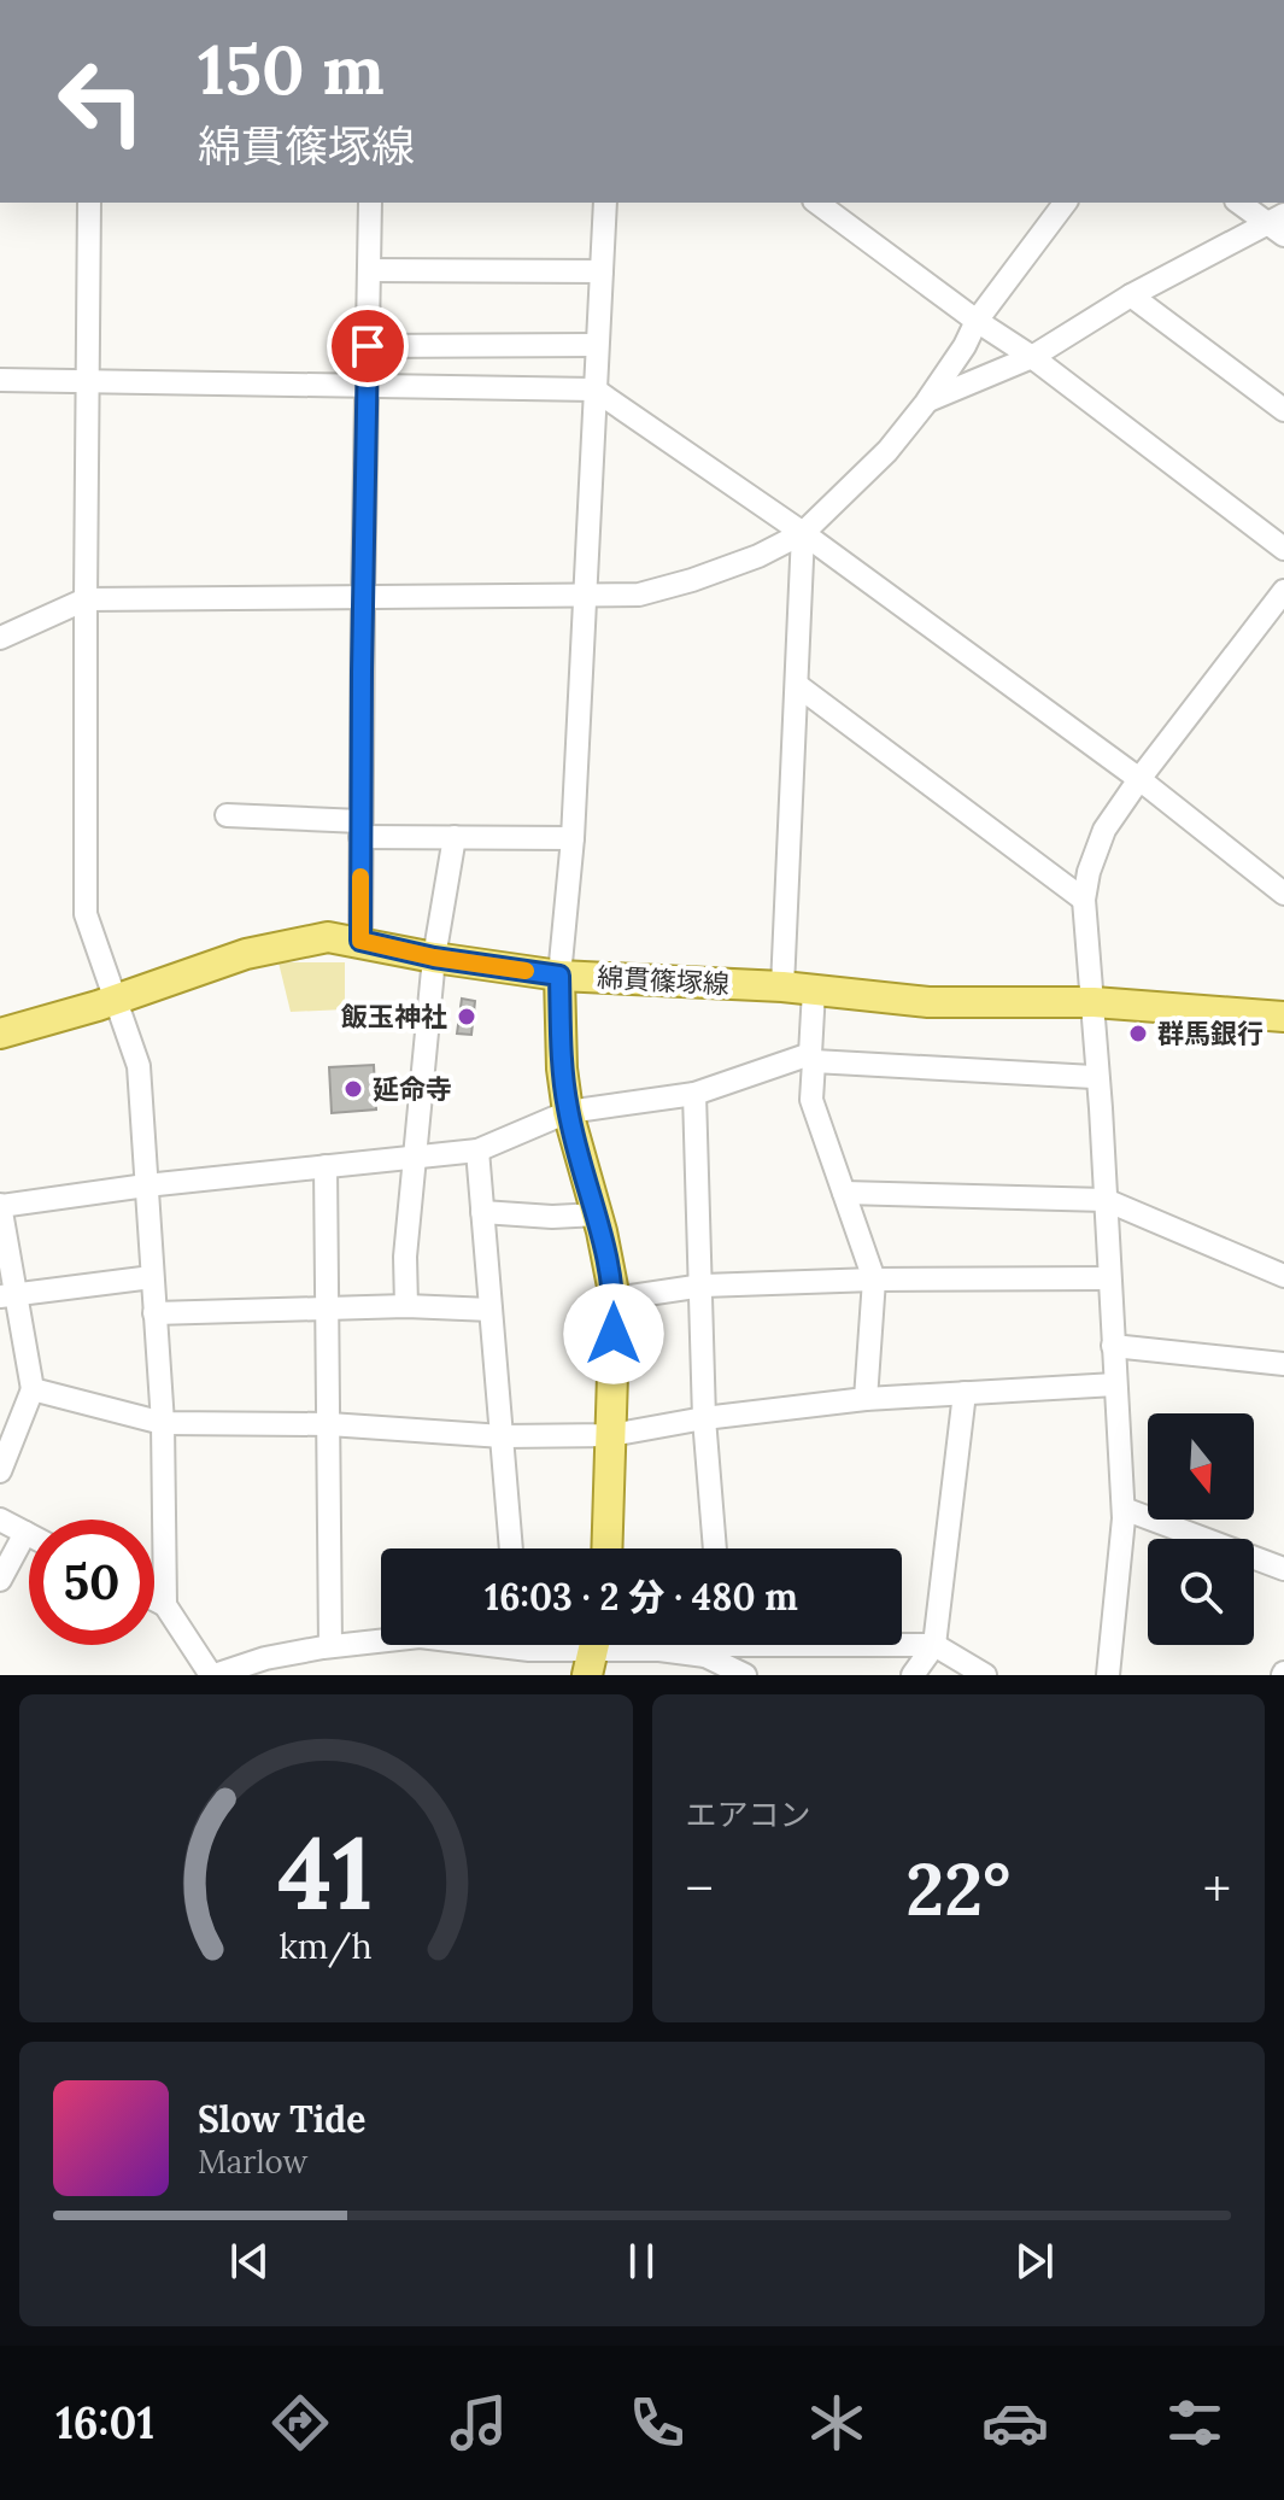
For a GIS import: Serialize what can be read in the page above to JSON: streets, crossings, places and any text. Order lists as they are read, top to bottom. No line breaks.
{"streets":{"main road":["綿貫篠塚線"]},"places":["飯玉神社","群馬銀行","延命寺"],"north":"bottom","page":{"turn":["150 m","綿貫篠塚線"],"limit":"50","trip":"16:03 · 2 分 · 480 m","tile":"エアコン","heat":["−","22°","+"],"song":["Slow Tide","Marlow"],"tabs":"16:01","gauge":["41","km/h"]}}
